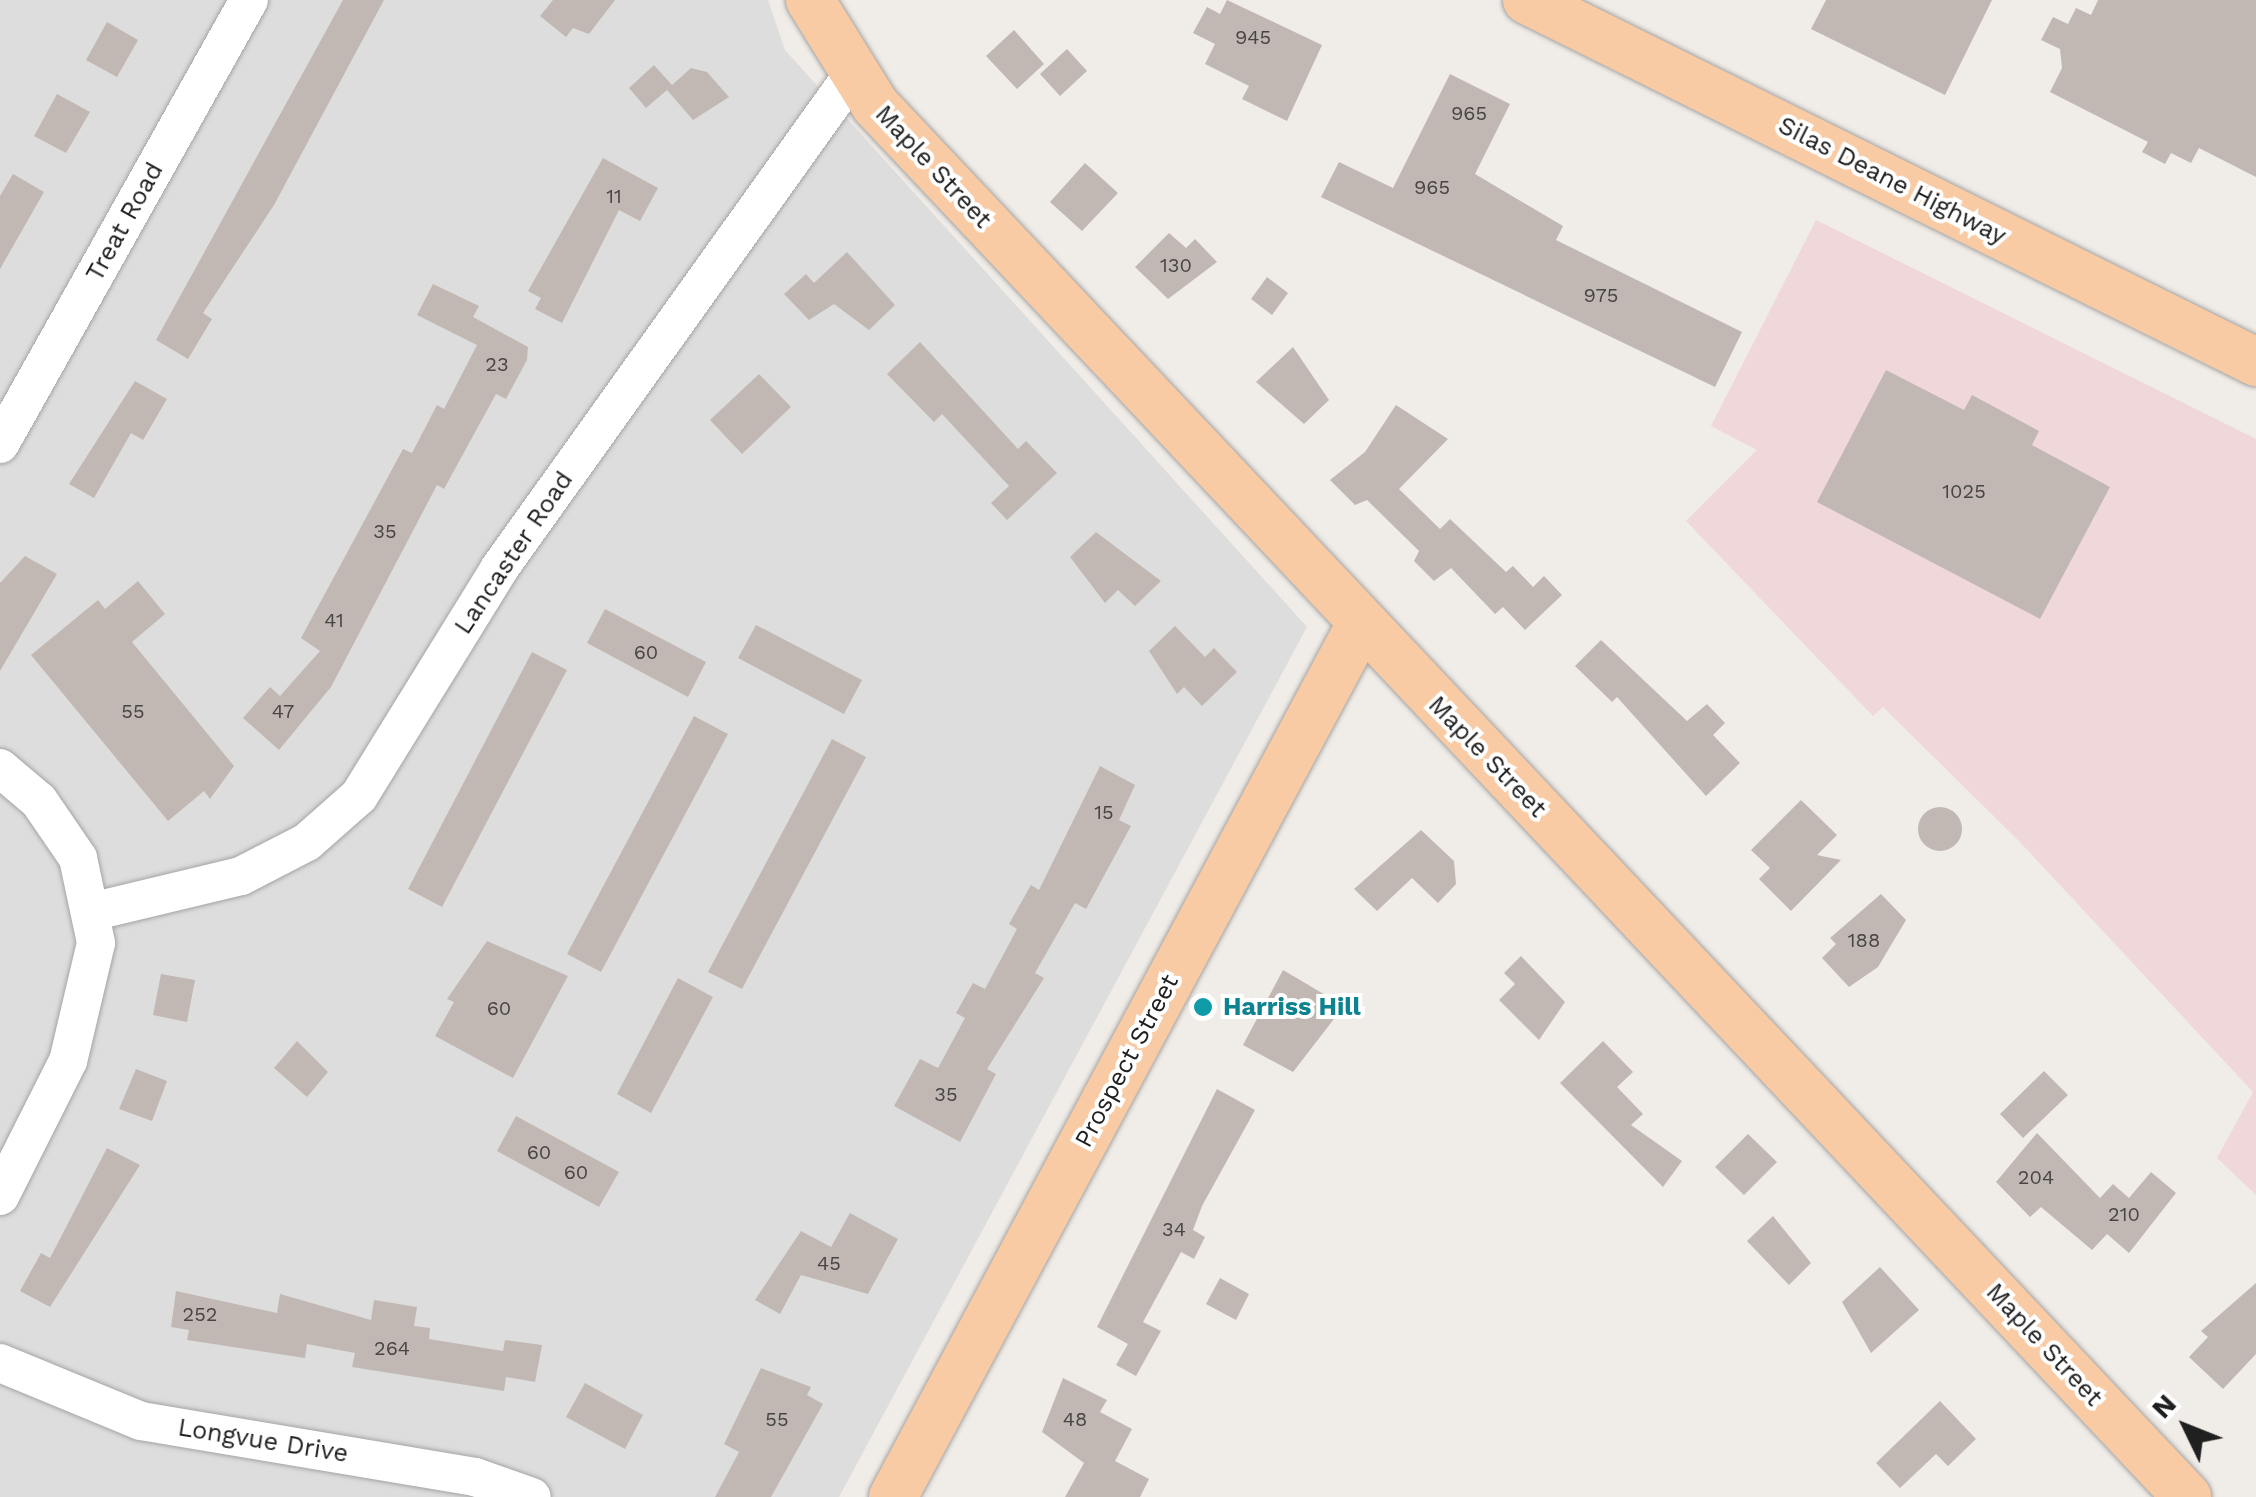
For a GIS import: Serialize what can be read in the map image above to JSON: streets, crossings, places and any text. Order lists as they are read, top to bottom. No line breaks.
{"streets":{"main road":["Maple Street","Silas Deane Highway","Prospect Street"],"street":["Treat Road","Lancaster Road","Longvue Drive"]},"crossings":[["Maple Street","Lancaster Road"],["Maple Street","Prospect Street"]],"places":["Harriss Hill"],"house_numbers":["945","965","965","11","130","975","23","1025","35","41","60","55","47","15","188","60","35","60","60","204","210","34","45","252","264","55","48"],"north":"top left"}
